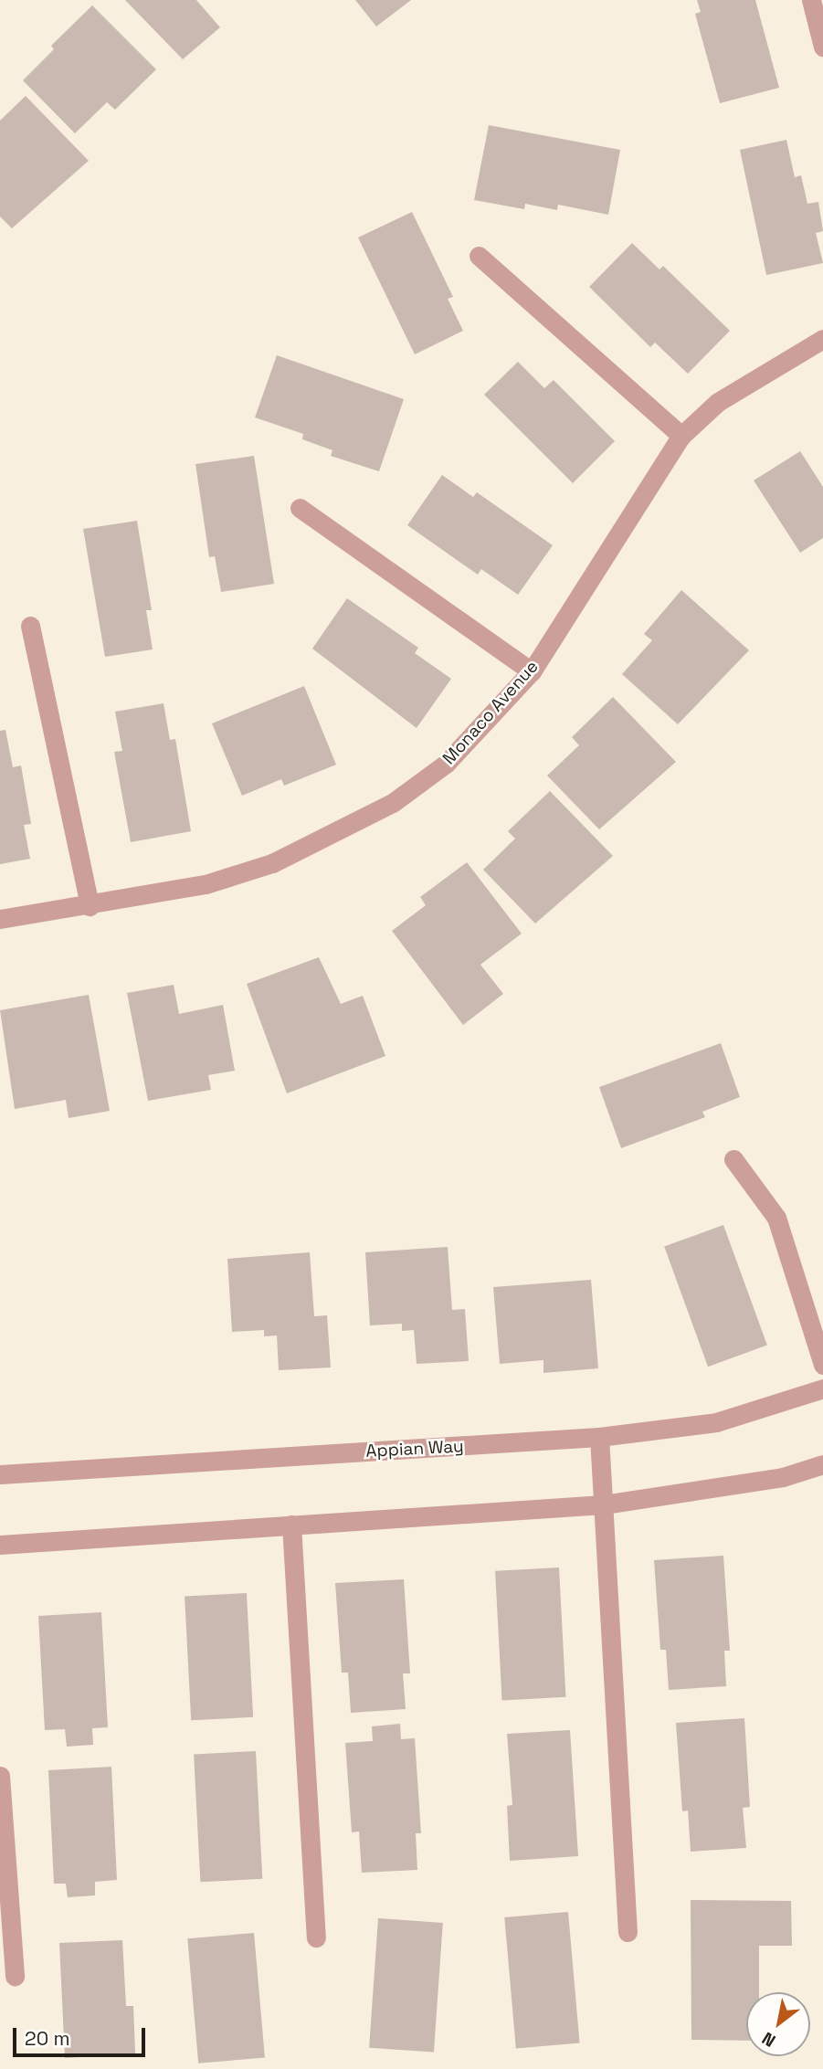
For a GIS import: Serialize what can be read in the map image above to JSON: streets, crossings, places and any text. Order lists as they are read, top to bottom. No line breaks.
{"streets":{"street":["Monaco Avenue","Appian Way"]},"scale_bar":"20 m","north":"bottom left"}
